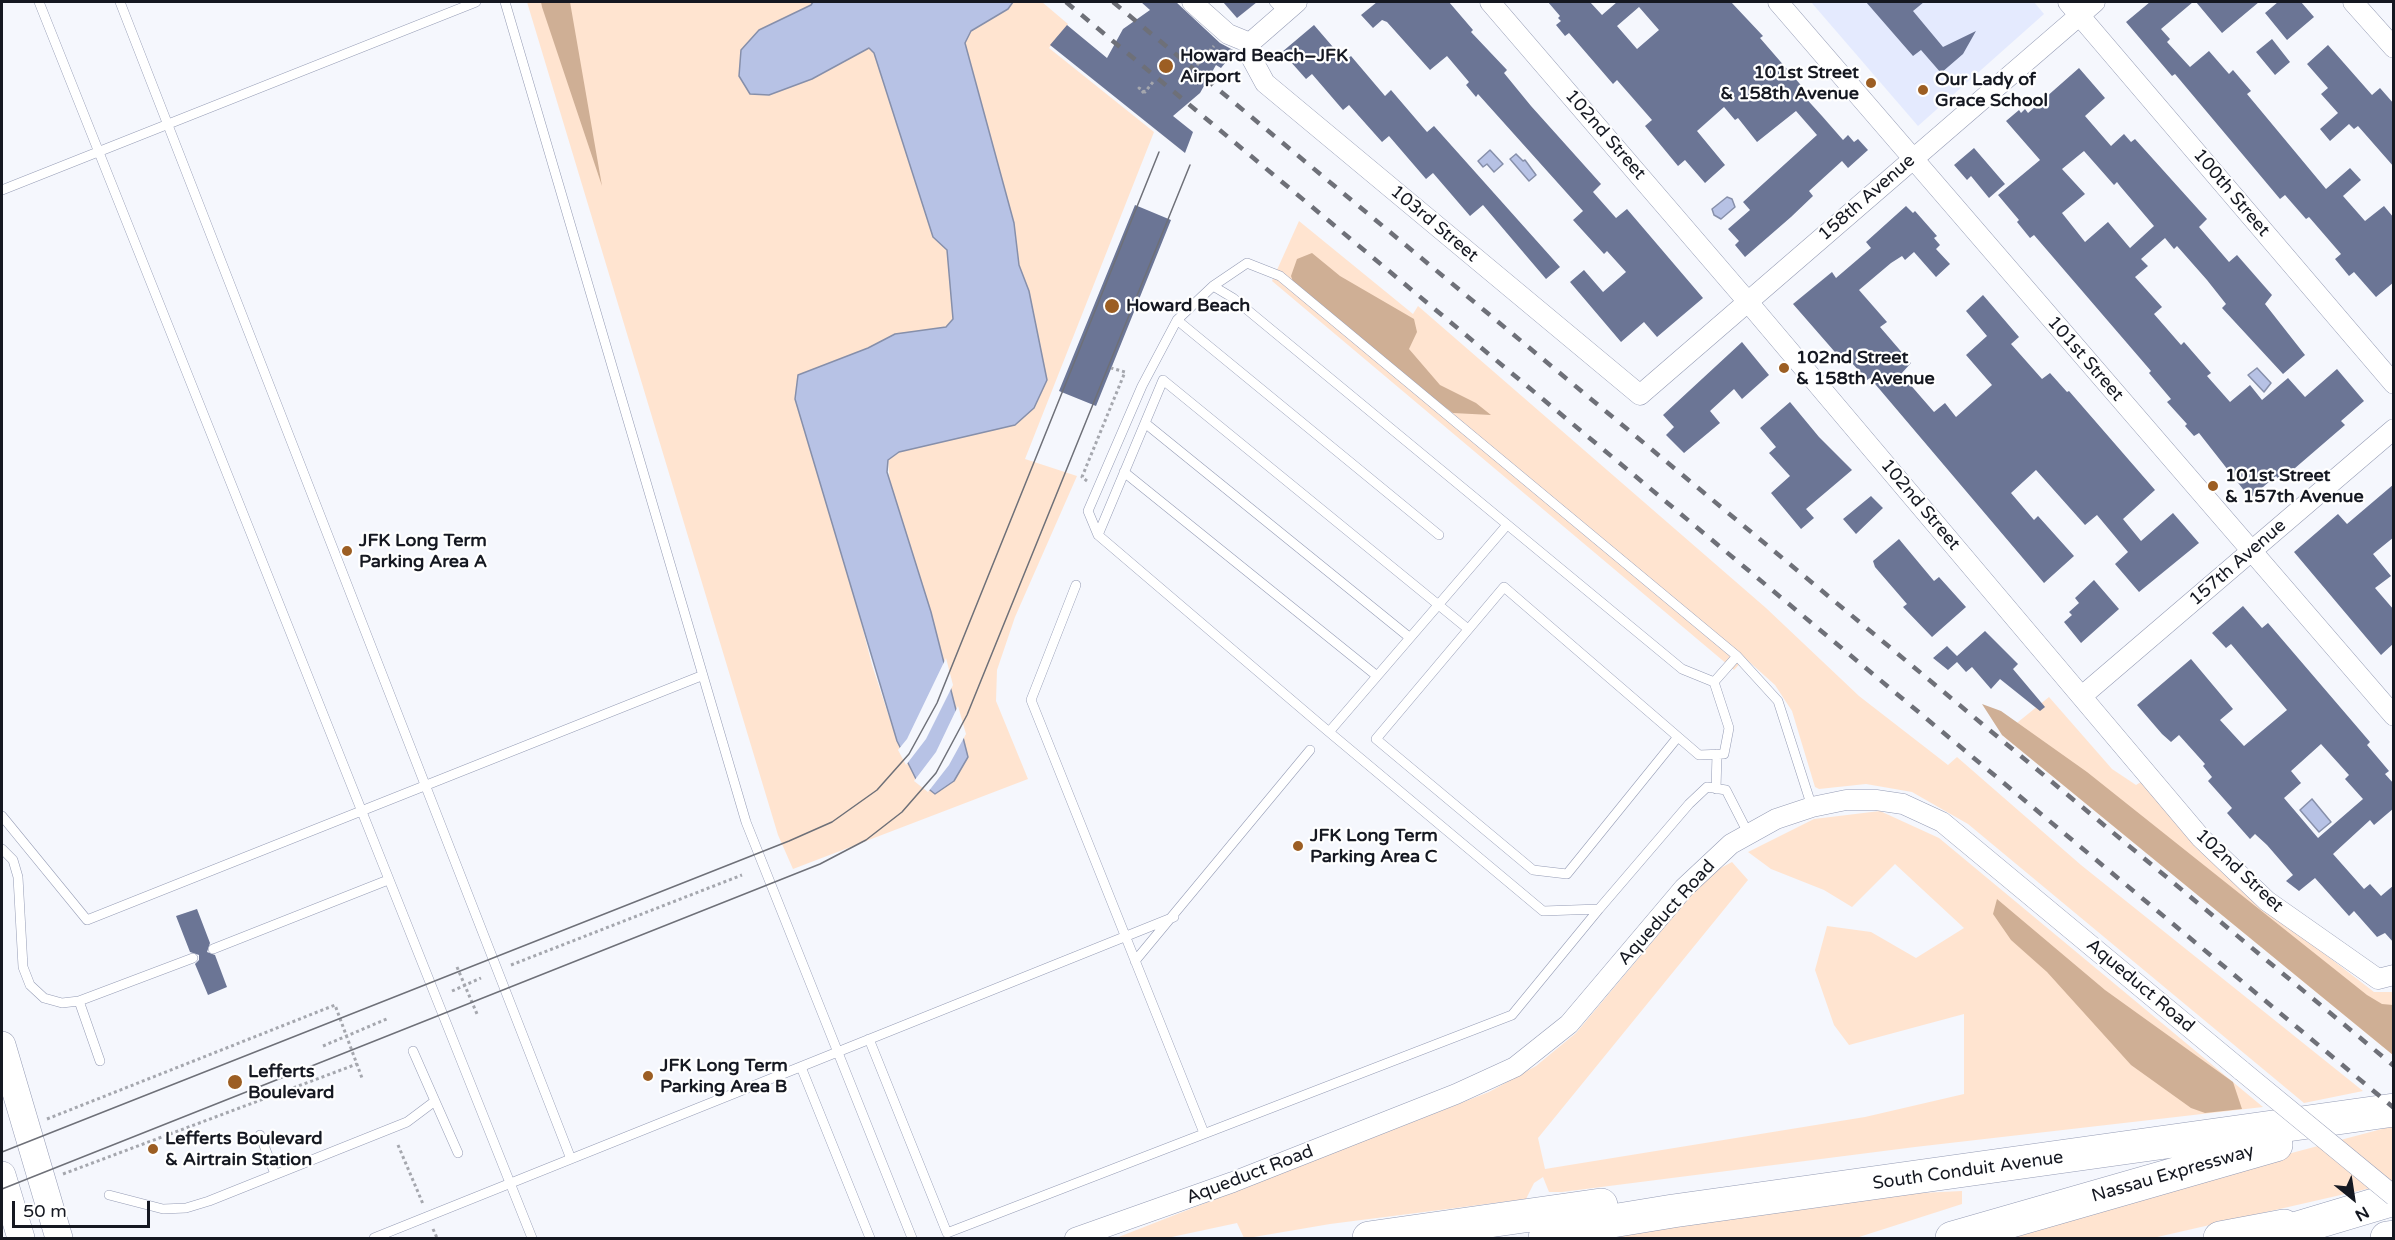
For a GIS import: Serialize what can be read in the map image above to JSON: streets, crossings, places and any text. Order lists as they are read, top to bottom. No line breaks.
{"streets":{"highway":["South Conduit Avenue","Nassau Expressway"],"street":["102nd Street","100th Street","158th Avenue","103rd Street","101st Street","157th Avenue","Aqueduct Road"]},"crossings":[["102nd Street","158th Avenue"],["102nd Street","157th Avenue"],["100th Street","158th Avenue"],["158th Avenue","103rd Street"],["158th Avenue","101st Street"],["101st Street","157th Avenue"],["South Conduit Avenue","Nassau Expressway"]],"places":["Howard Beach–JFK Airport","101st Street & 158th Avenue","Our Lady of Grace School","Howard Beach","102nd Street & 158th Avenue","101st Street & 157th Avenue","JFK Long Term Parking Area A","JFK Long Term Parking Area C","JFK Long Term Parking Area B","Lefferts Boulevard","Lefferts Boulevard & Airtrain Station"],"scale_bar":"50 m","north":"bottom right"}
